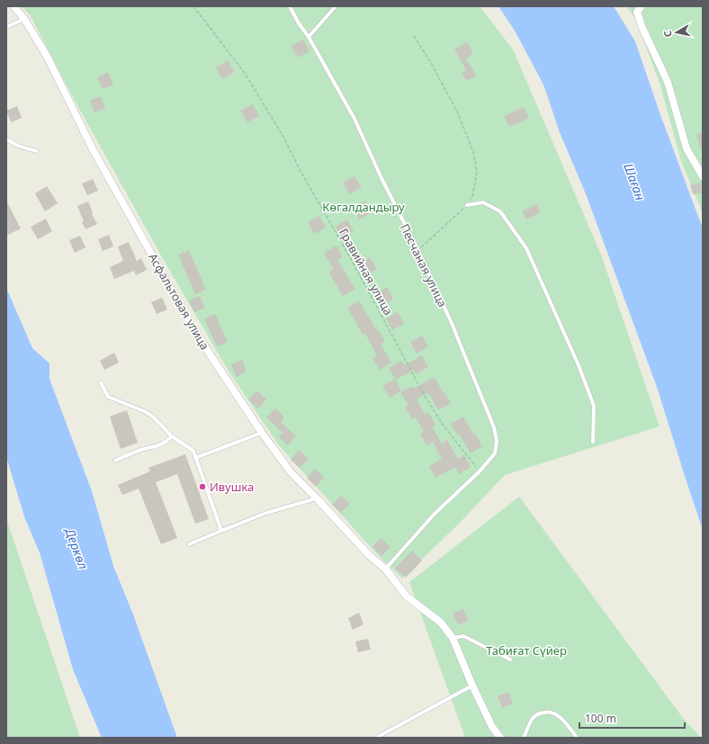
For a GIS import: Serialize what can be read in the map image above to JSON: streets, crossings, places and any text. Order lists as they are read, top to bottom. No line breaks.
{"streets":{"street":["Асфальтовая улица"],"lane":["Песчаная улица"],"path":["Гравийная улица"]},"crossings":[["Песчаная улица","Гравийная улица"],["Песчаная улица","Асфальтовая улица"]],"water":["Шаған","Деркөл"],"parks":["Көгалдандыру","Табиғат Сүйер"],"places":["Ивушка"],"scale_bar":"100 m","north":"left"}
